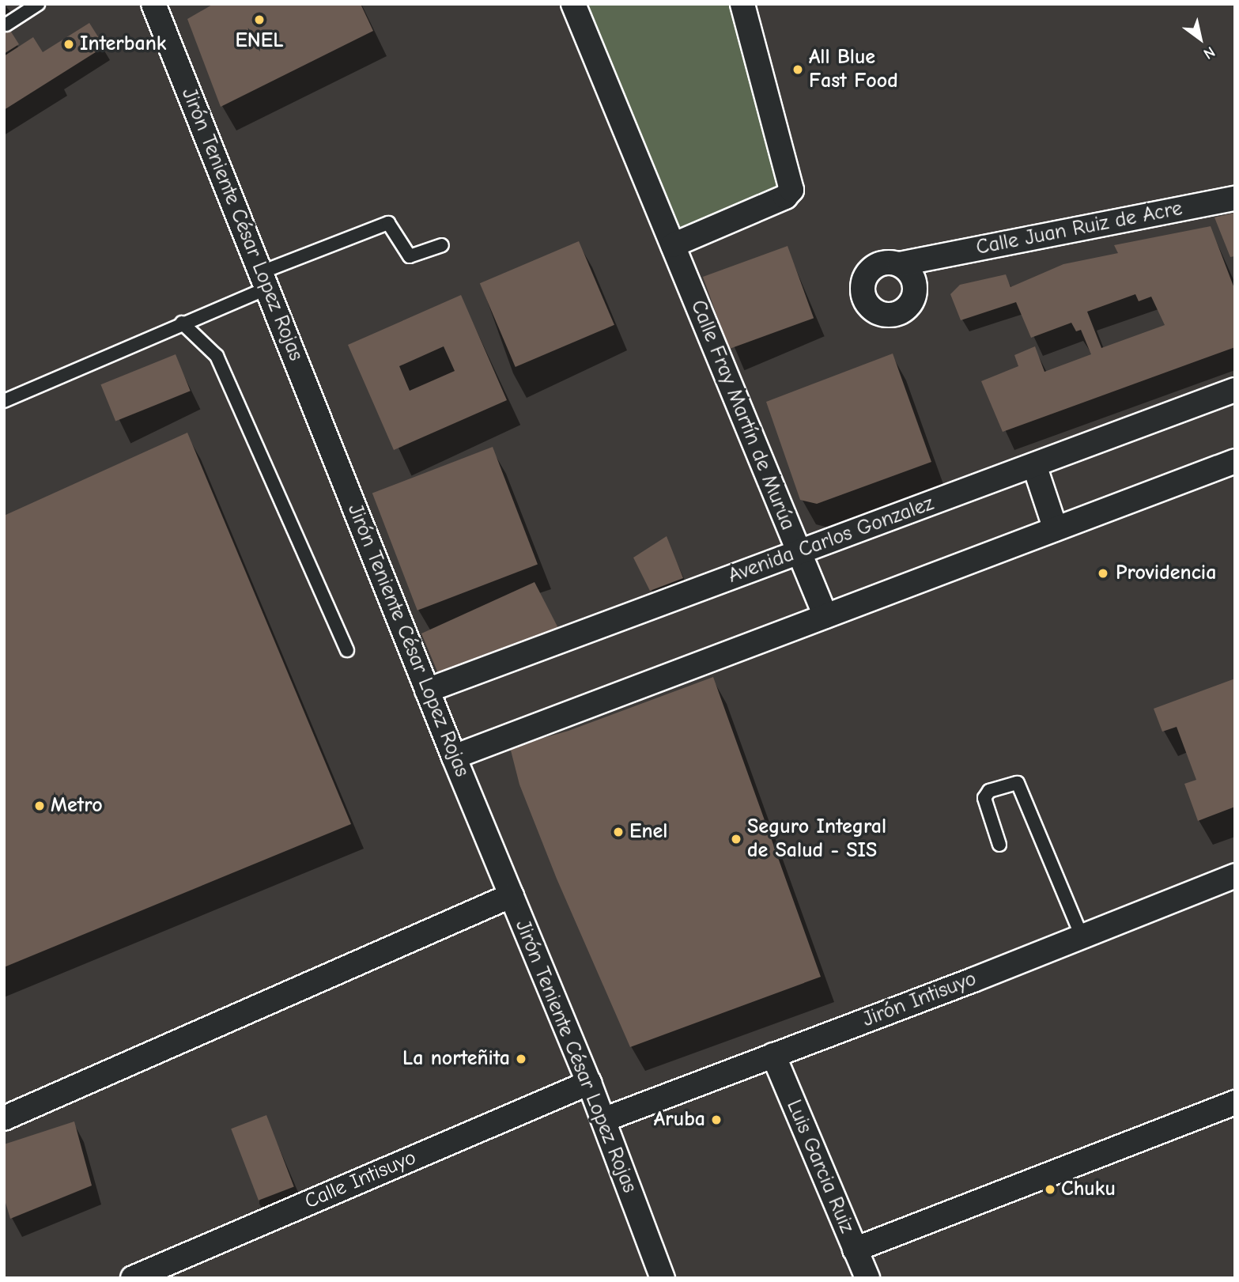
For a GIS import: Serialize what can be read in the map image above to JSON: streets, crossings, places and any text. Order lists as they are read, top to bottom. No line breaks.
{"streets":{"street":["Jirón Teniente César Lopez Rojas","Calle Juan Ruiz de Acre","Calle Fray Martín de Murúa","Avenida Carlos Gonzalez","Jirón Intisuyo","Luis Garcia Ruiz","Calle Intisuyo"]},"crossings":[["Jirón Teniente César Lopez Rojas","Avenida Carlos Gonzalez"],["Jirón Teniente César Lopez Rojas","Jirón Intisuyo"],["Jirón Teniente César Lopez Rojas","Calle Intisuyo"],["Calle Fray Martín de Murúa","Avenida Carlos Gonzalez"],["Jirón Intisuyo","Luis Garcia Ruiz"]],"places":["ENEL","Interbank","All Blue Fast Food","Providencia","Metro","Enel","Seguro Integral de Salud - SIS","La norteñita","Aruba","Chuku"],"north":"bottom right"}
